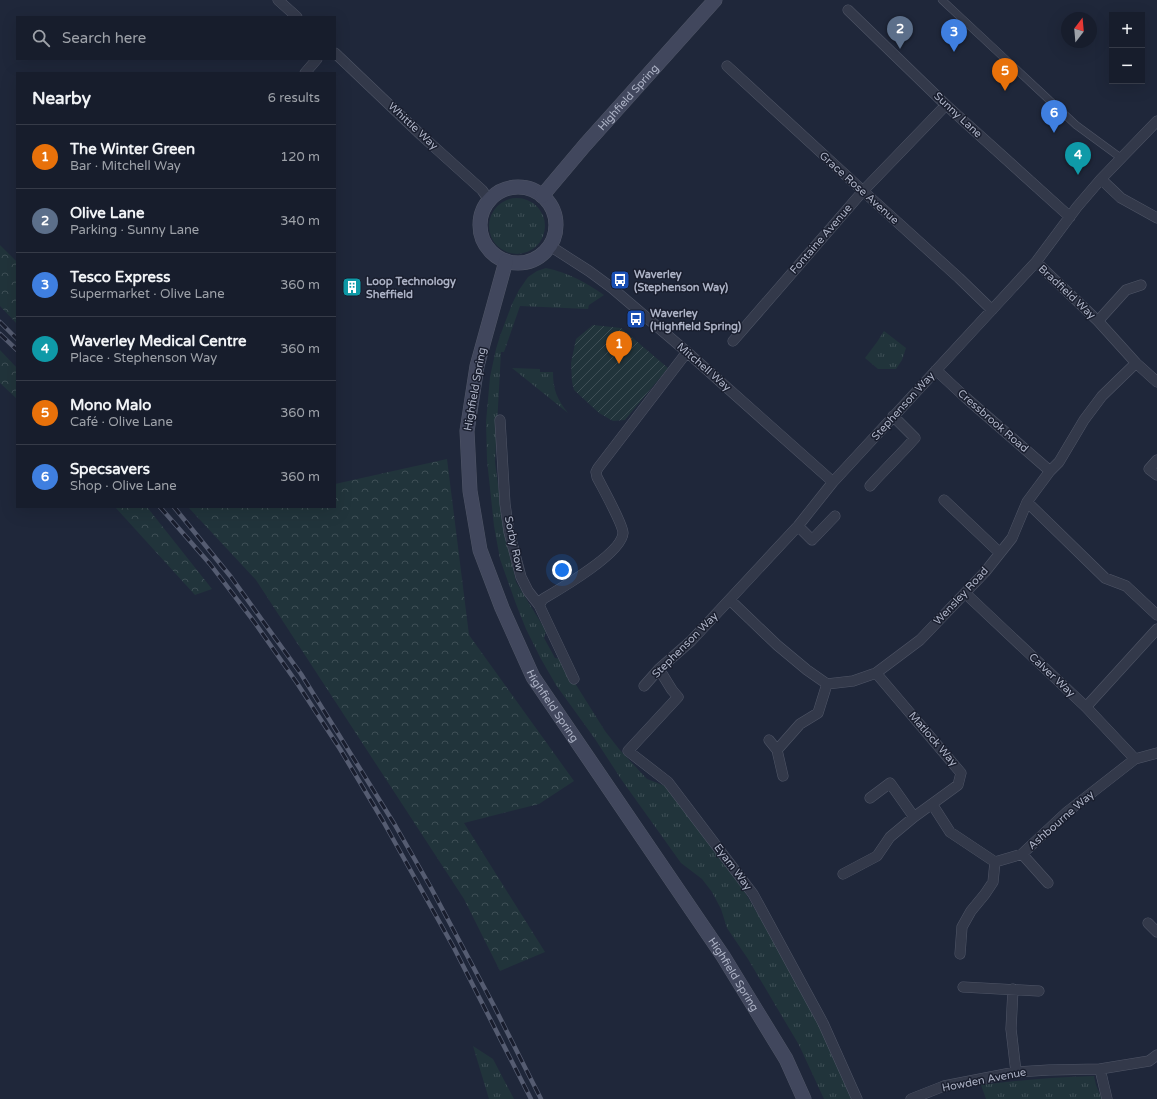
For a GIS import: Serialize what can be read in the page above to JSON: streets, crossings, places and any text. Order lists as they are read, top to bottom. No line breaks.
{"streets":{"main road":["Highfield Spring"],"street":["Sunny Lane","Whittle Way","Grace Rose Avenue","Fontaine Avenue","Bradfield Way","Mitchell Way","Stephenson Way","Cressbrook Road","Sorby Row","Wensley Road","Calver Way","Matlock Way","Ashbourne Way","Eyam Way","Howden Avenue"]},"crossings":[["Highfield Spring","Whittle Way"],["Highfield Spring","Mitchell Way"],["Sunny Lane","Fontaine Avenue"],["Sunny Lane","Stephenson Way"],["Whittle Way","Mitchell Way"],["Grace Rose Avenue","Fontaine Avenue"],["Grace Rose Avenue","Stephenson Way"],["Bradfield Way","Stephenson Way"],["Bradfield Way","Wensley Road"],["Mitchell Way","Stephenson Way"],["Stephenson Way","Cressbrook Road"],["Stephenson Way","Eyam Way"],["Cressbrook Road","Wensley Road"],["Wensley Road","Calver Way"],["Wensley Road","Matlock Way"],["Calver Way","Ashbourne Way"]],"places":{"bus stop":["Waverley (Stephenson Way)","Waverley (Highfield Spring)"],"building":["Loop Technology Sheffield"]},"north":"top","page":{"map_buttons":["+","−"],"pins":["2","3","5","6","4","1"],"search":"Search here","heading":["Nearby","6 results"],"list":[{"mark":"1","name":"The Winter Green","note":"Bar · Mitchell Way","value":"120 m"},{"mark":"2","name":"Olive Lane","note":"Parking · Sunny Lane","value":"340 m"},{"mark":"3","name":"Tesco Express","note":"Supermarket · Olive Lane","value":"360 m"},{"mark":"4","name":"Waverley Medical Centre","note":"Place · Stephenson Way","value":"360 m"},{"mark":"5","name":"Mono Malo","note":"Café · Olive Lane","value":"360 m"},{"mark":"6","name":"Specsavers","note":"Shop · Olive Lane","value":"360 m"}]}}
